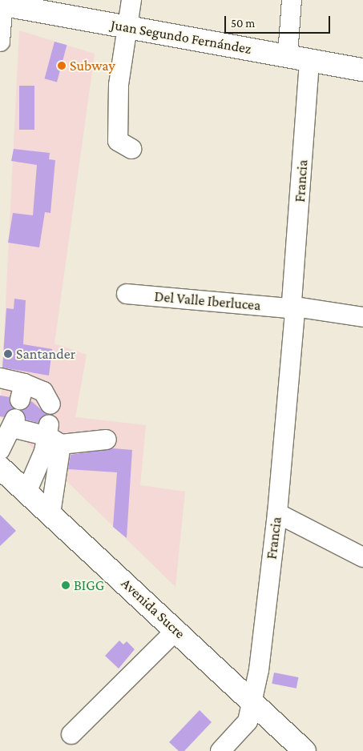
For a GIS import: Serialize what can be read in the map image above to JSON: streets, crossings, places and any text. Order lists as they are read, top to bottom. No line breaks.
{"streets":{"main road":["Juan Segundo Fernández","Avenida Sucre"],"street":["Francia","Del Valle Iberlucea"]},"crossings":[["Juan Segundo Fernández","Francia"],["Francia","Del Valle Iberlucea"],["Francia","Avenida Sucre"]],"places":["Subway","Santander","BIGG"],"scale_bar":"50 m"}
